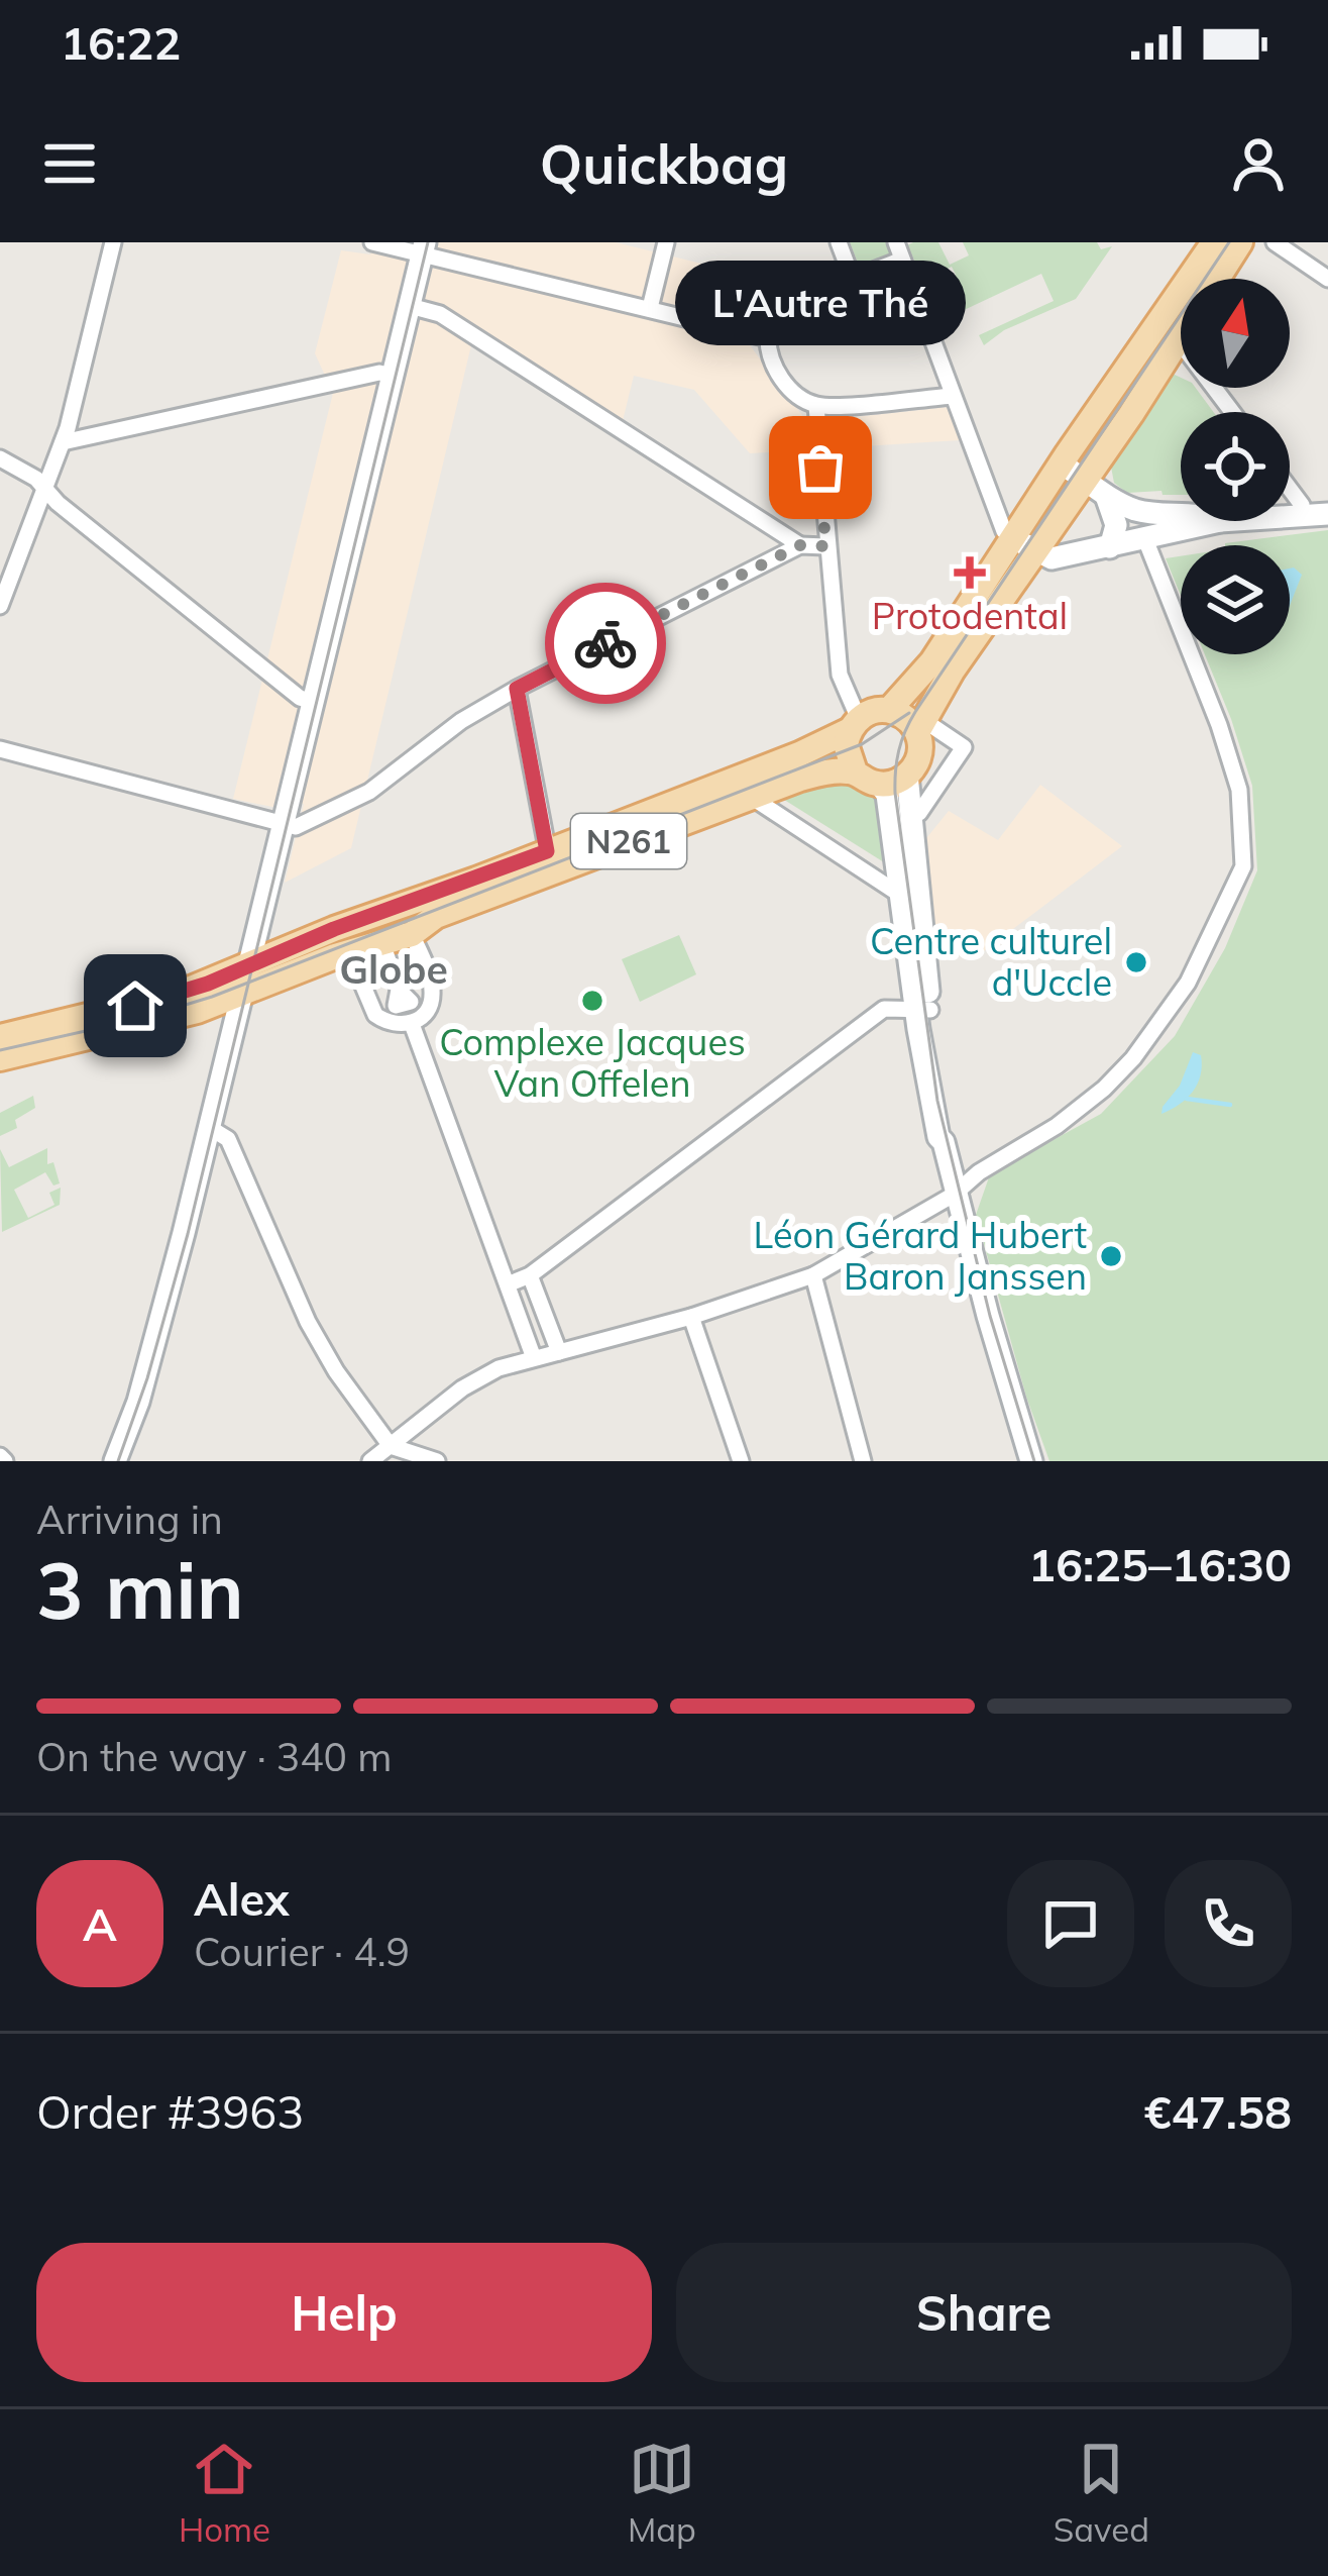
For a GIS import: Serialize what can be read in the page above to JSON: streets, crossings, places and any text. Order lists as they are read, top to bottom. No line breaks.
{"streets":{"main road":["N261"]},"districts":["Globe"],"places":{"other":["L'Autre Thé","Centre culturel d'Uccle","Complexe Jacques Van Offelen","Léon Gérard Hubert Baron Janssen"],"health":["Protodental"]},"north":"top","page":{"status":"16:22","header":"Quickbag","bubble":"L'Autre Thé","heading":["3 min","Arriving in","16:25–16:30"],"panel":["Alex","Courier · 4.9","Order #3963","€47.58"],"bar":"On the way · 340 m","round":"A","buttons":["Help","Share"],"tabs":["Home","Map","Saved"]}}
